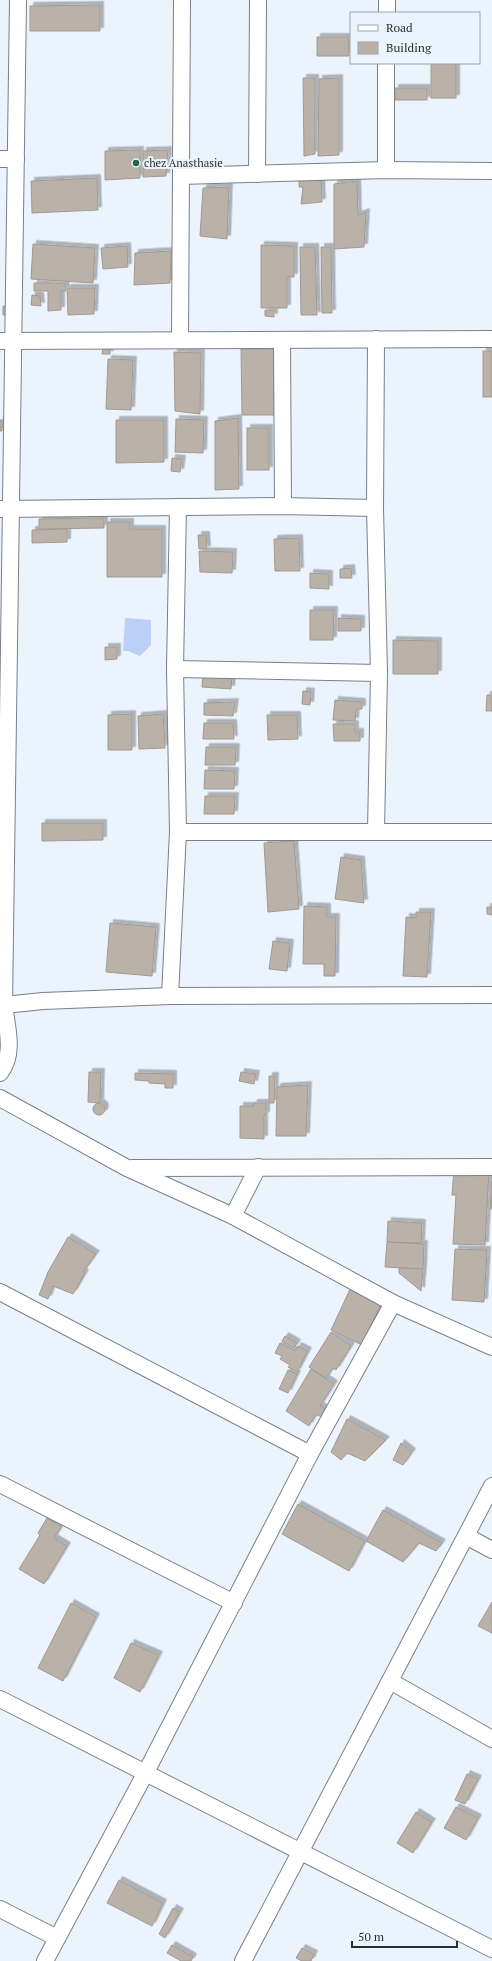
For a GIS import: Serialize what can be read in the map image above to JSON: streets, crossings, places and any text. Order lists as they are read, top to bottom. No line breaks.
{"places":["chez Anasthasie"],"legend":["Road","Building"],"scale_bar":"50 m"}
